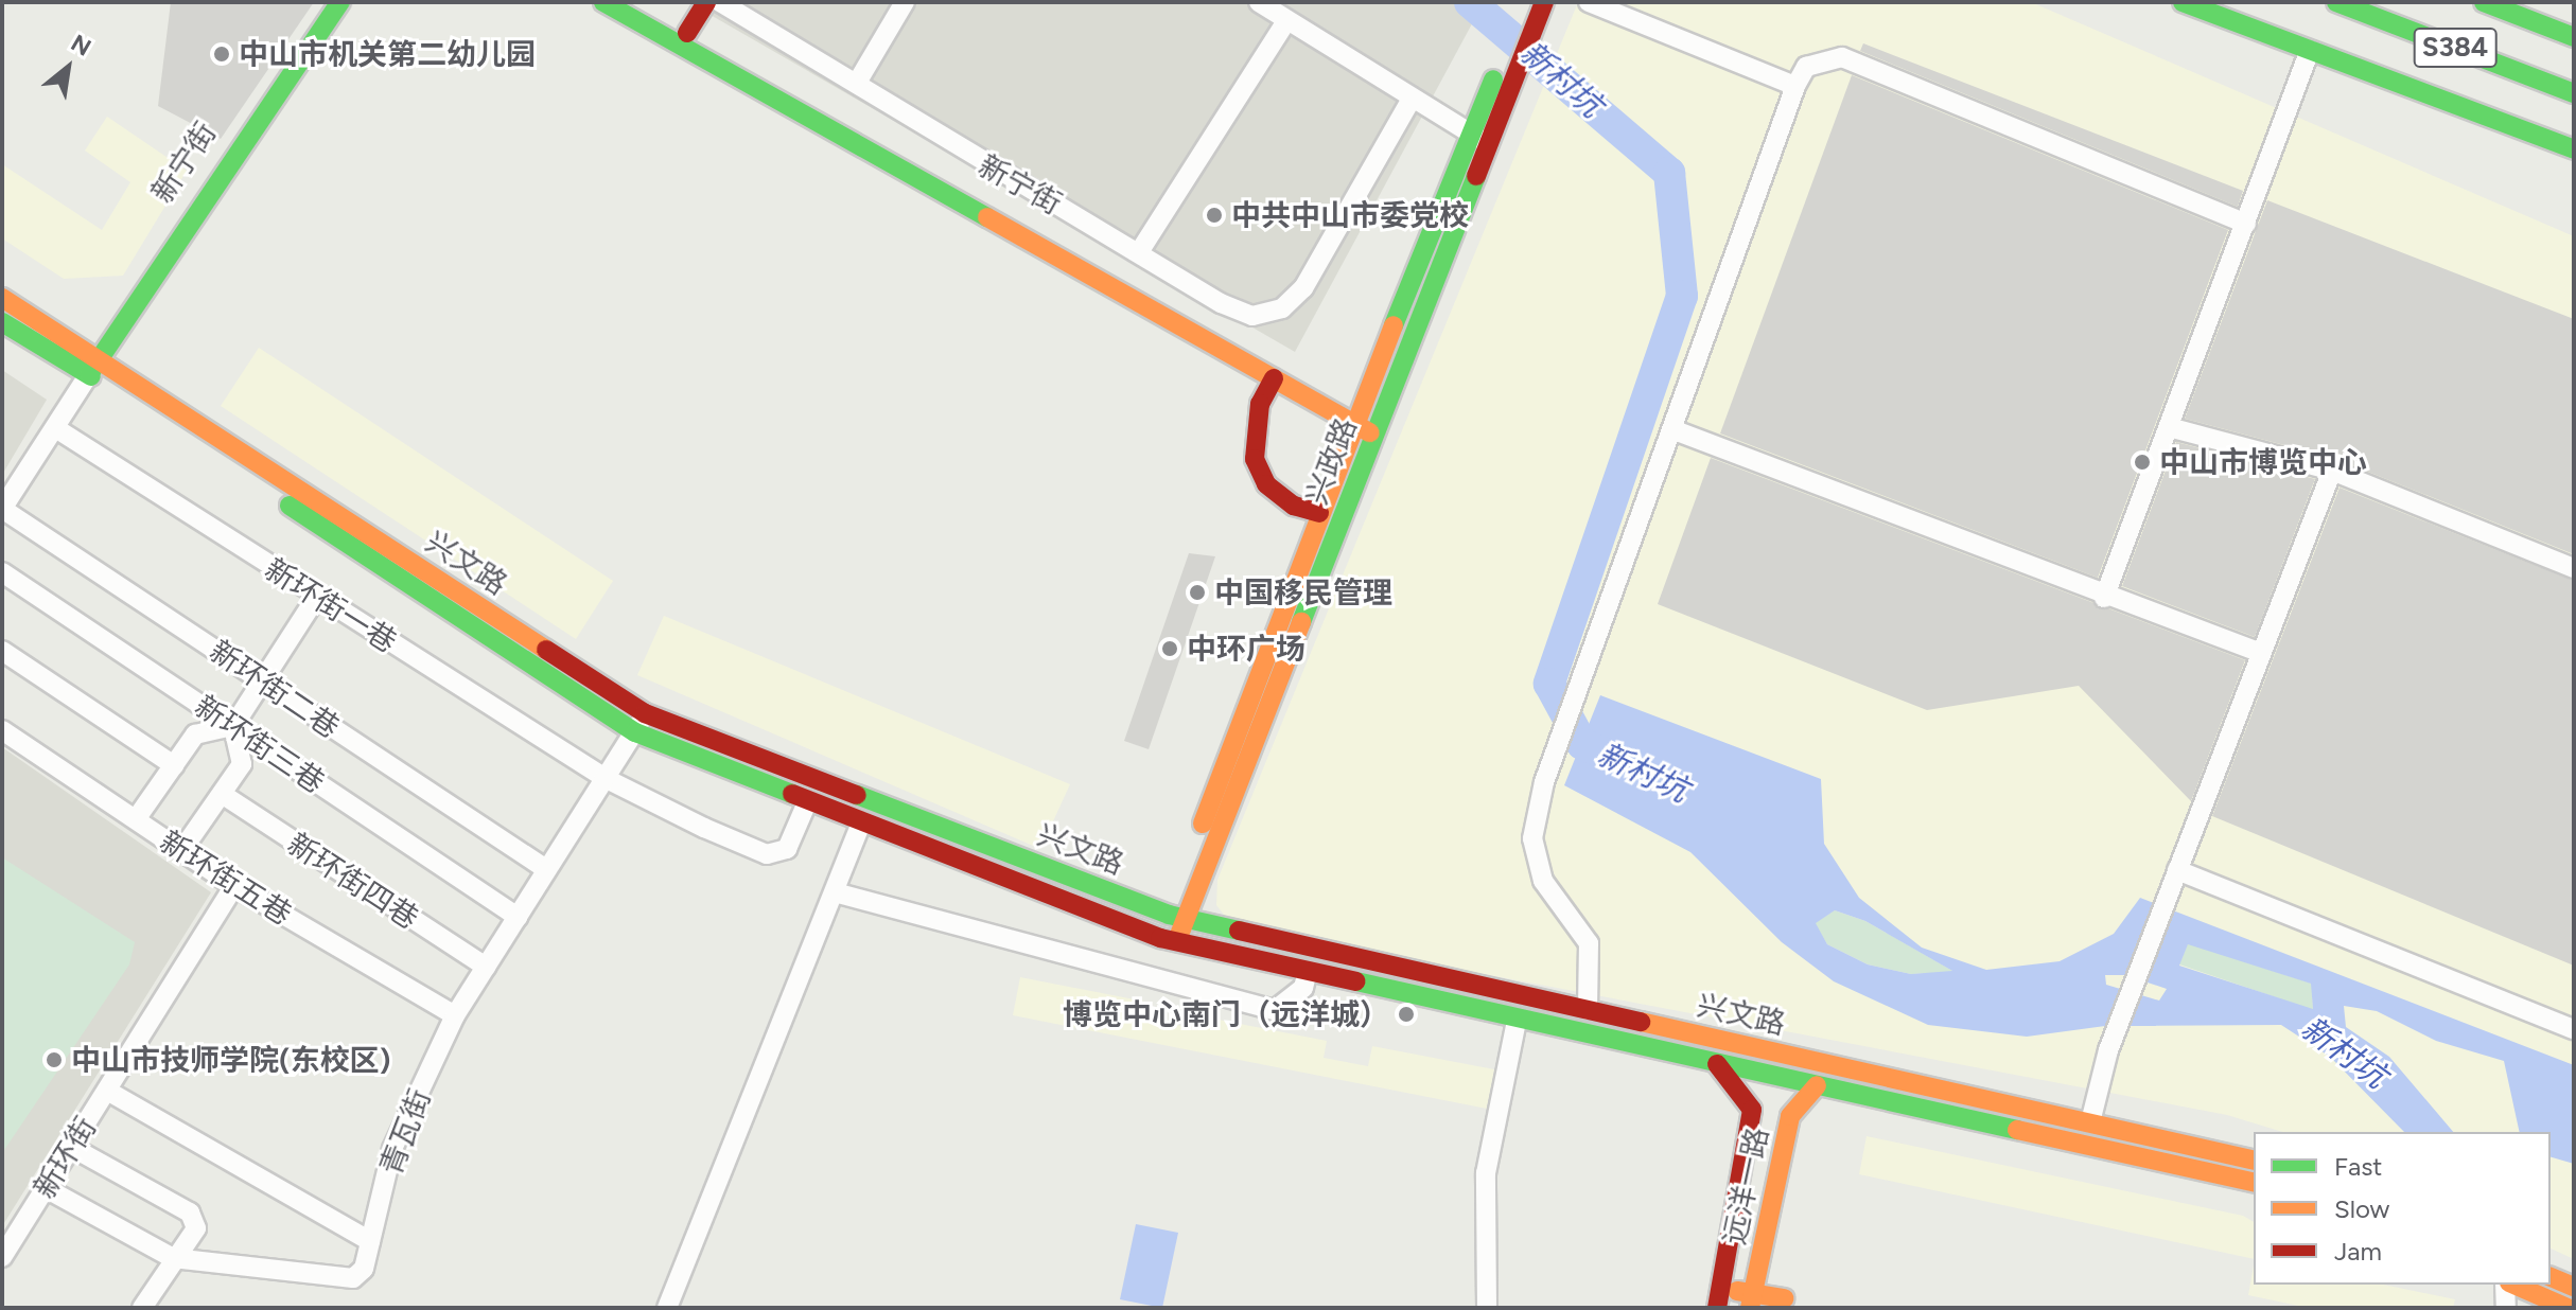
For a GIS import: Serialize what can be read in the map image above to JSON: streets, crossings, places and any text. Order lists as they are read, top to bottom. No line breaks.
{"streets":{"main road":["S384","新宁街","兴政路","兴文路","远洋一路"],"street":["新环街一巷","新环街二巷","新环街三巷","新环街五巷","新环街四巷","青瓦街","新环街"]},"crossings":[["新宁街","兴政路"],["新宁街","兴文路"],["兴政路","兴文路"],["兴文路","新环街一巷"],["兴文路","青瓦街"],["兴文路","远洋一路"],["新环街一巷","青瓦街"],["新环街二巷","青瓦街"],["新环街三巷","青瓦街"],["新环街五巷","青瓦街"],["新环街五巷","新环街"],["新环街四巷","青瓦街"],["青瓦街","新环街"]],"water":["新村坑"],"places":["中山市机关第二幼儿园","中共中山市委党校","中山市博览中心","中国移民管理","中环广场","博览中心南门（远洋城）","中山市技师学院(东校区)"],"legend":["Fast","Slow","Jam"],"north":"top right"}
